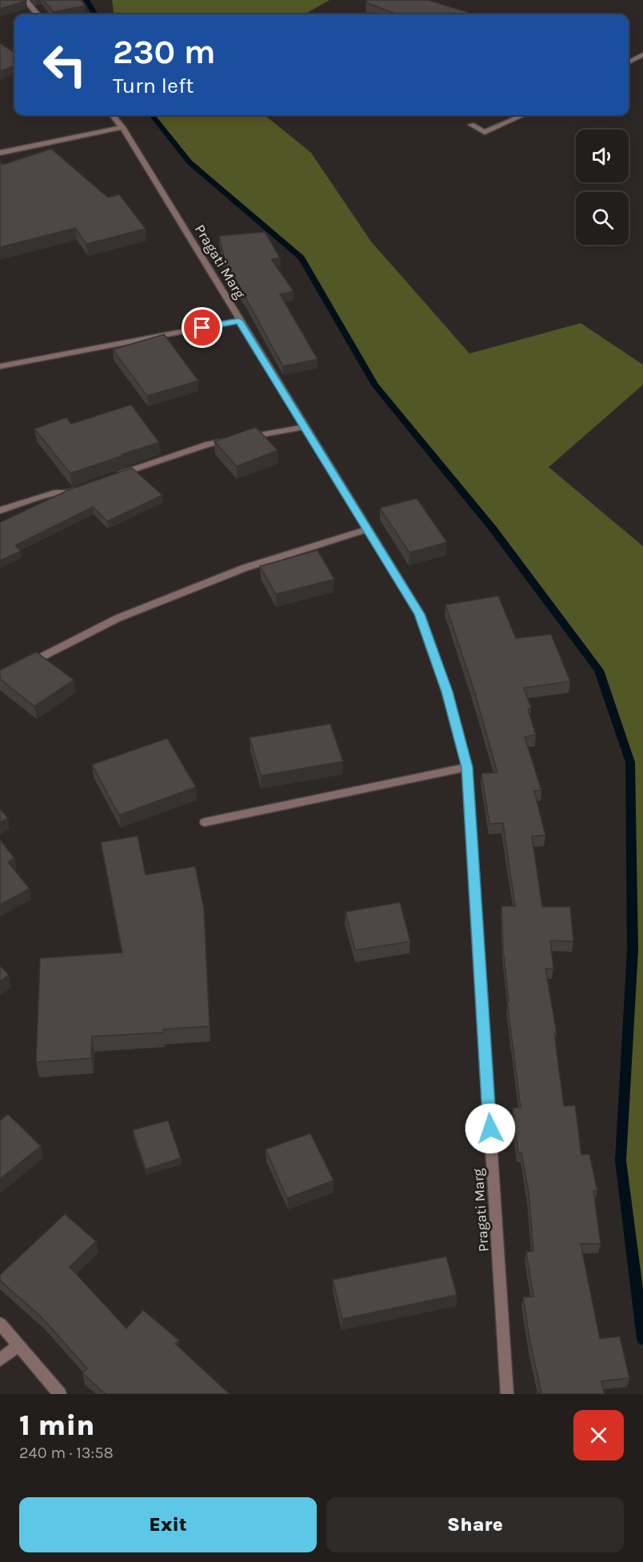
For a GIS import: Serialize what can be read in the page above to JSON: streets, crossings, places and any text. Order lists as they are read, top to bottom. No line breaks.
{"streets":{"street":["Pragati Marg"]},"page":{"turn":["230 m","Turn left"],"heading":["1 min","240 m · 13:58"],"buttons":["Exit","Share"]}}
